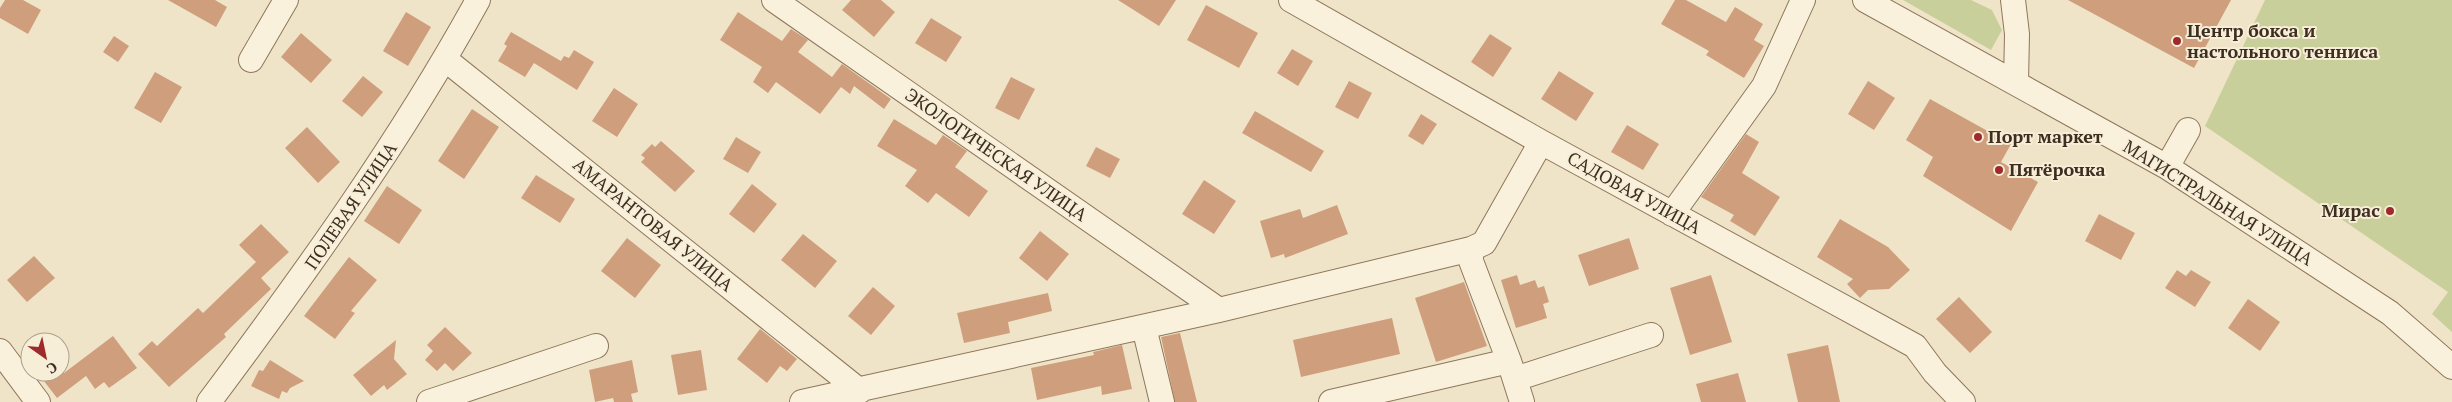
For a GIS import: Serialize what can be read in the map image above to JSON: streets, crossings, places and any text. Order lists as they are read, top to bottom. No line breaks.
{"streets":{"street":["ЭКОЛОГИЧЕСКАЯ УЛИЦА","САДОВАЯ УЛИЦА","МАГИСТРАЛЬНАЯ УЛИЦА","ПОЛЕВАЯ УЛИЦА","АМАРАНТОВАЯ УЛИЦА"]},"crossings":[["ПОЛЕВАЯ УЛИЦА","АМАРАНТОВАЯ УЛИЦА"]],"places":["Центр бокса и настольного тенниса","Порт маркет","Пятёрочка","Мирас"],"north":"bottom right"}
